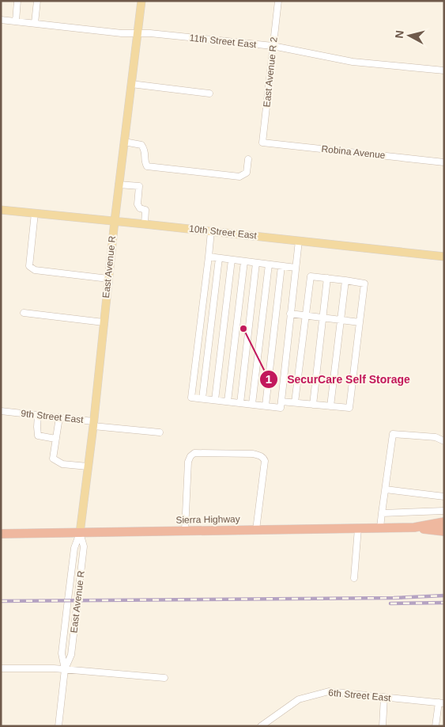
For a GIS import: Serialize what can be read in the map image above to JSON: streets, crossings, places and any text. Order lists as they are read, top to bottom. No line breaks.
{"streets":{"highway":["Sierra Highway"],"main road":["10th Street East","East Avenue R"],"street":["11th Street East","East Avenue R 2","Robina Avenue","9th Street East","6th Street East"]},"crossings":[["11th Street East","East Avenue R 2"],["11th Street East","East Avenue R"],["East Avenue R 2","Robina Avenue"],["10th Street East","East Avenue R"],["East Avenue R","9th Street East"],["East Avenue R","Sierra Highway"]],"places":["SecurCare Self Storage"],"north":"left"}
